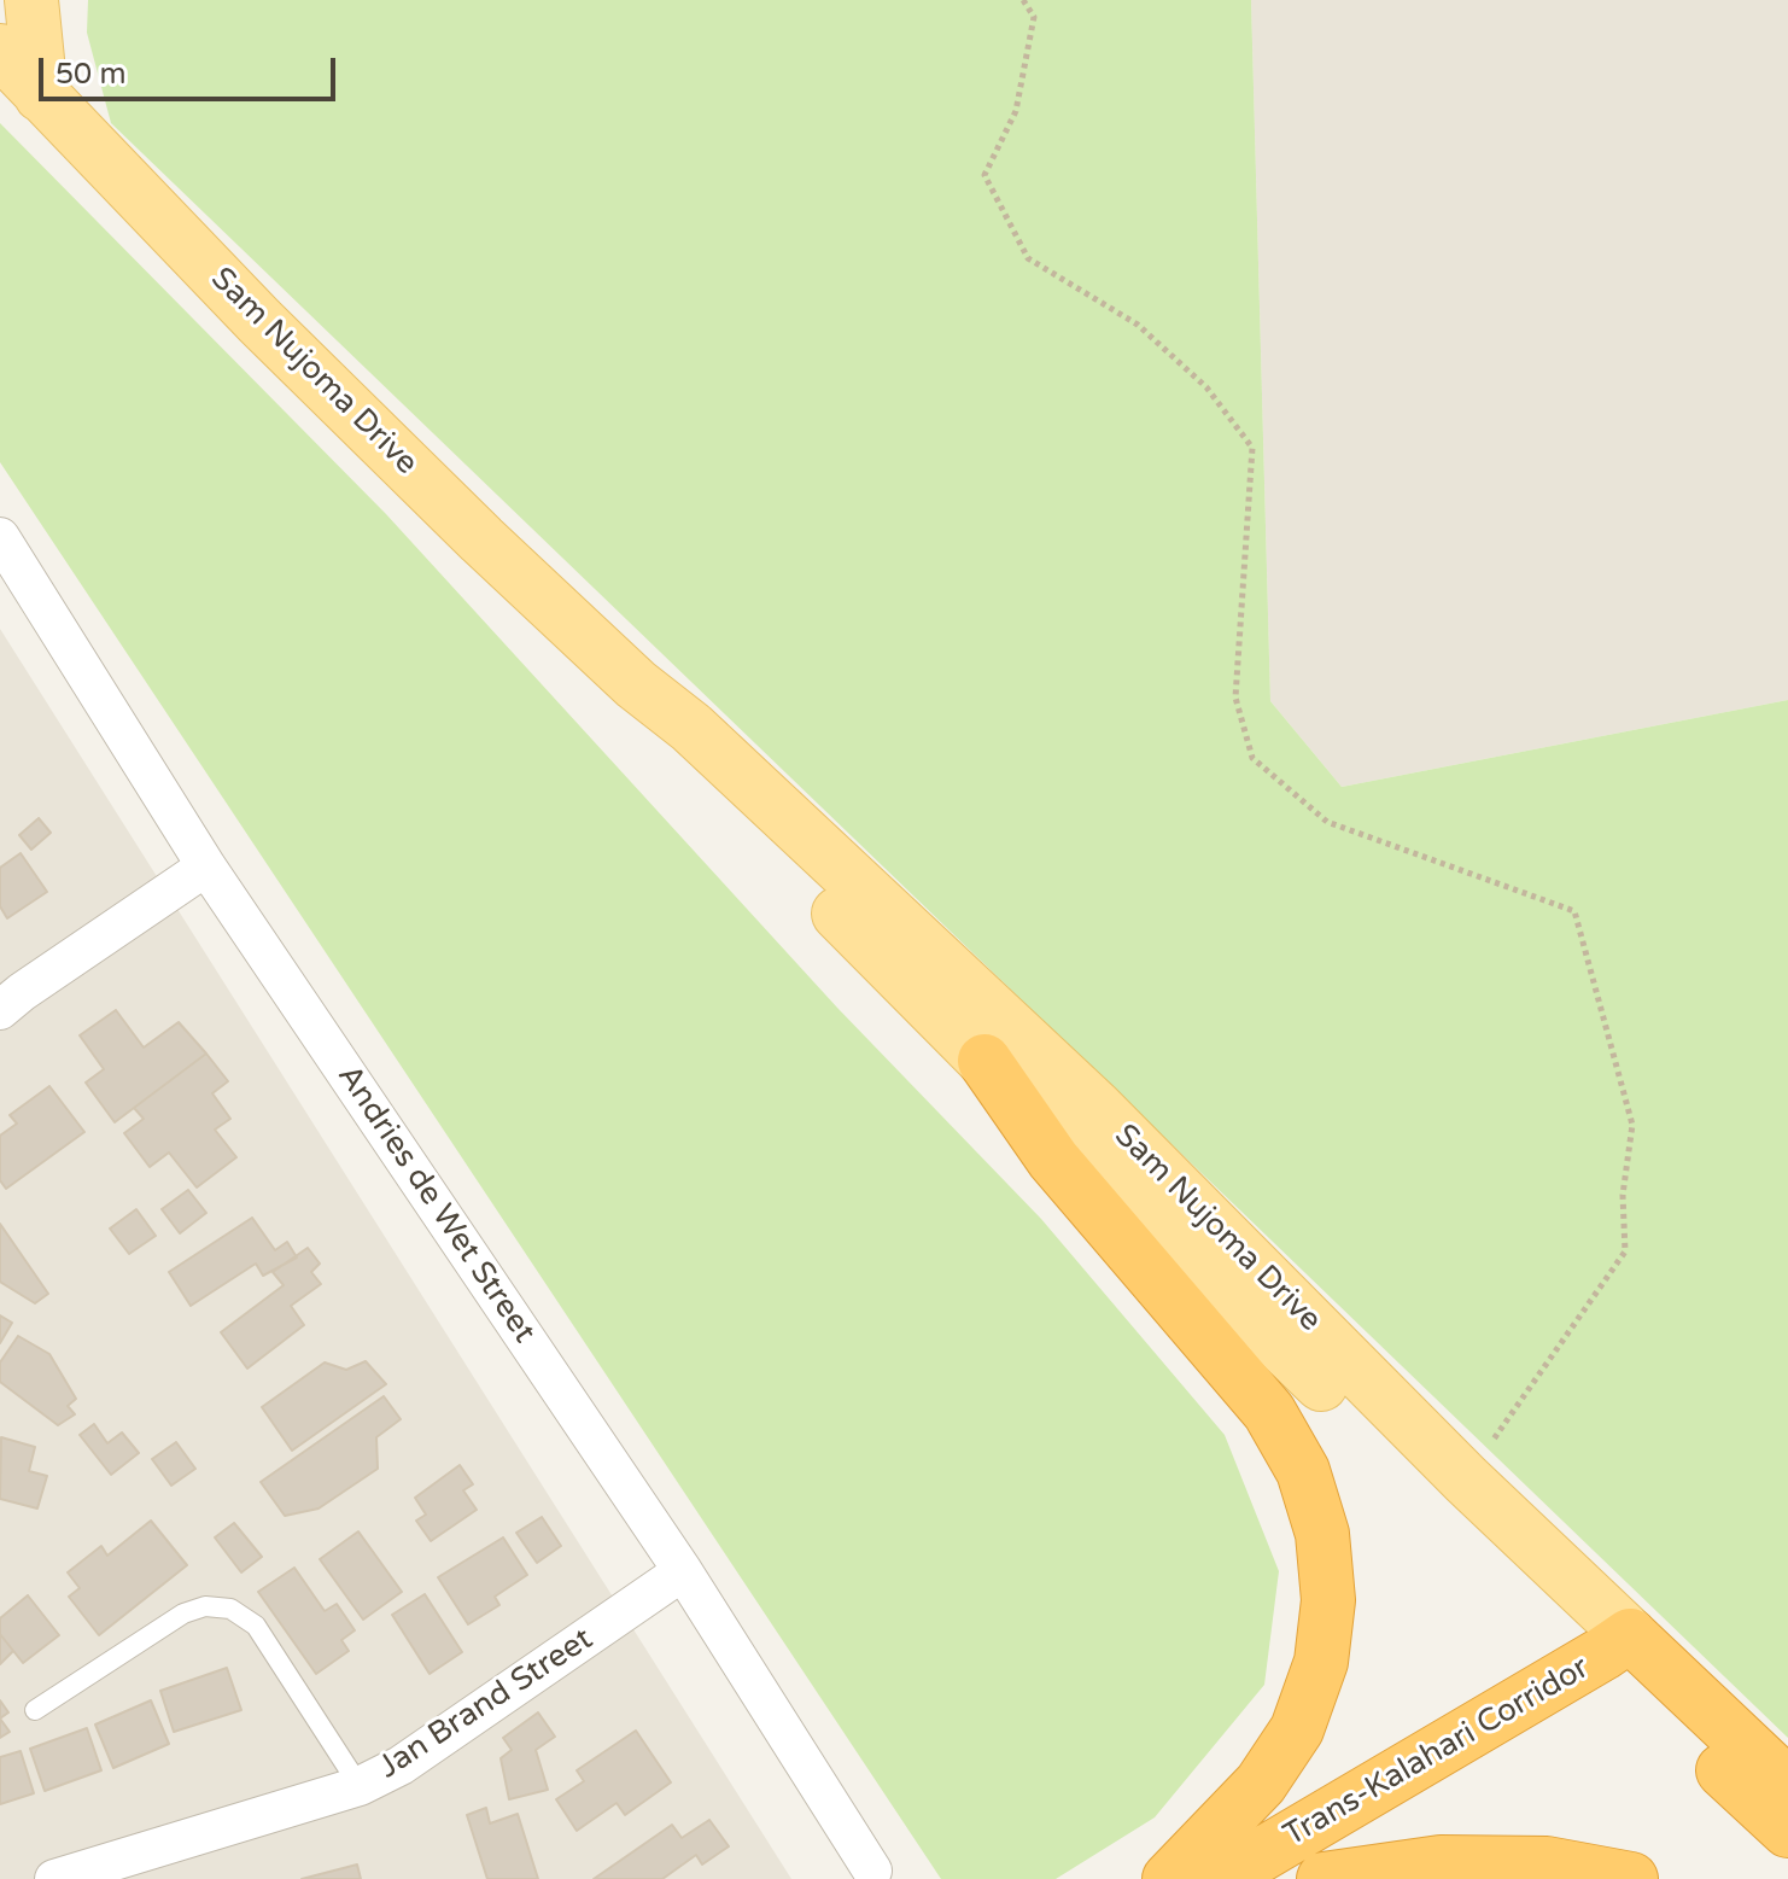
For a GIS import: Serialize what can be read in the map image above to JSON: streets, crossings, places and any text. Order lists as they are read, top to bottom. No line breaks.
{"streets":{"highway":["Sam Nujoma Drive","Trans-Kalahari Corridor"],"street":["Andries de Wet Street","Jan Brand Street"]},"crossings":[["Sam Nujoma Drive","Trans-Kalahari Corridor"],["Andries de Wet Street","Jan Brand Street"]],"scale_bar":"50 m"}
